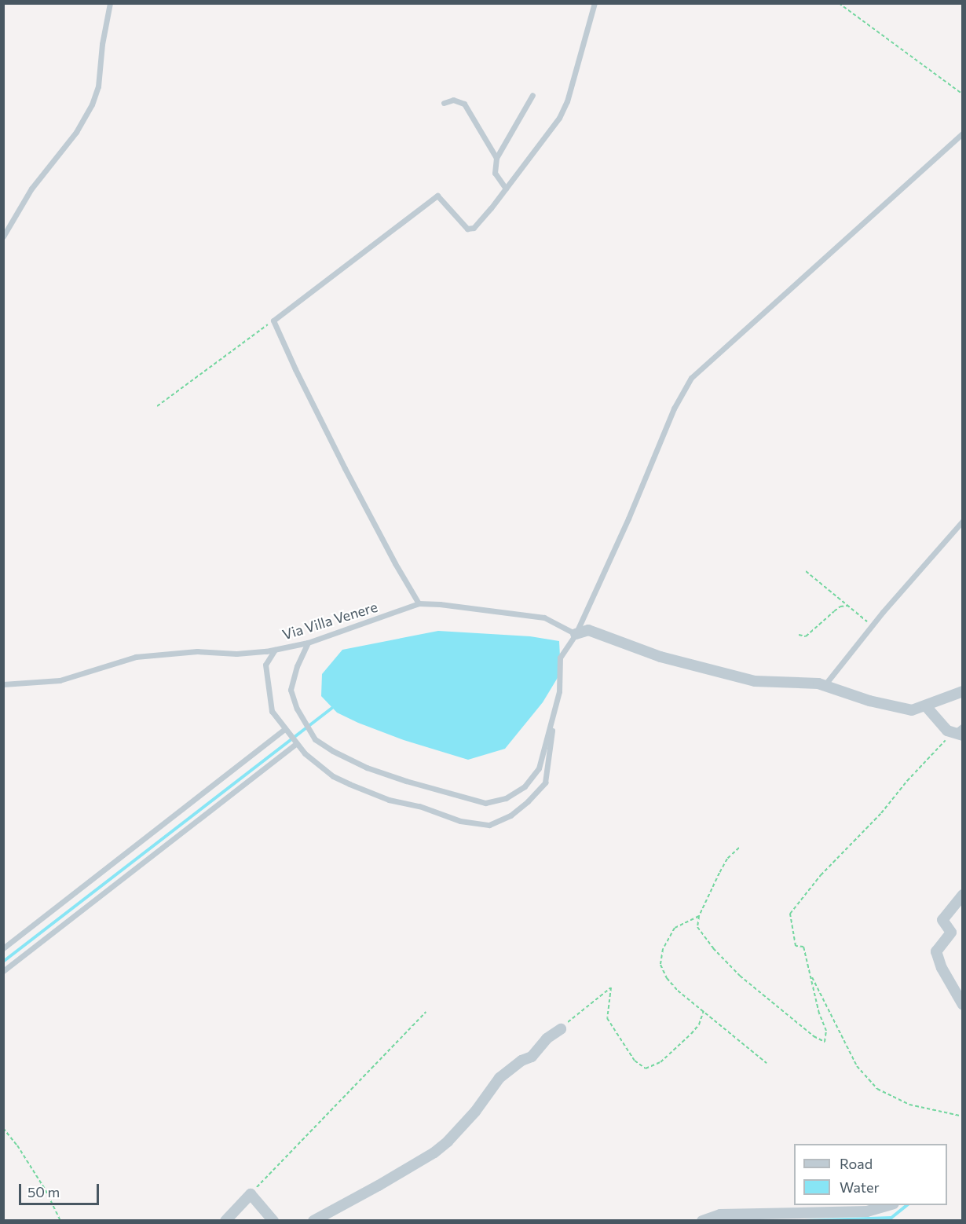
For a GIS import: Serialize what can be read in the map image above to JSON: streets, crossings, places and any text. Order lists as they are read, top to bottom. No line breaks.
{"streets":{"lane":["Via Villa Venere"]},"legend":["Road","Water"],"scale_bar":"50 m"}
